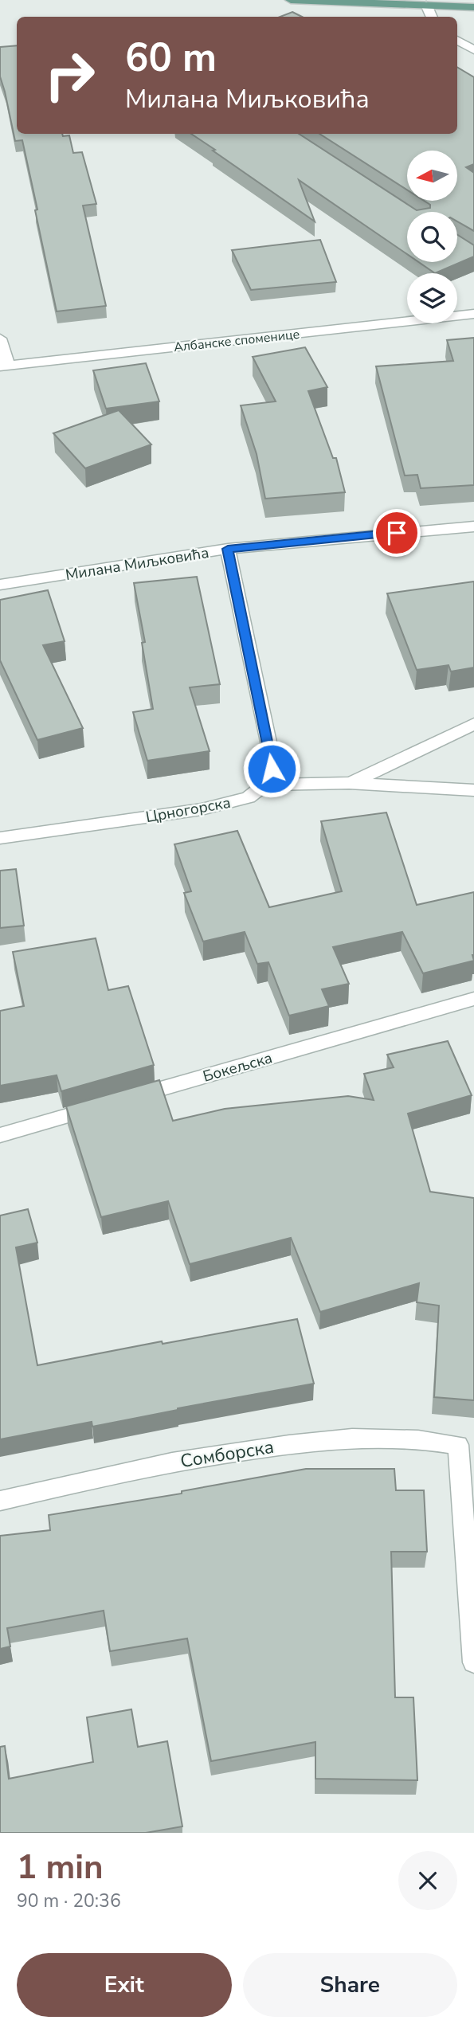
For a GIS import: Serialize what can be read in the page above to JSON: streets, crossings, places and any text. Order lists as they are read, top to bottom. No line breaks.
{"streets":{"street":["Албанске споменице","Милана Миљковића","Црногорска","Бокељска","Сомборска"]},"north":"left","page":{"turn":["60 m","Милана Миљковића"],"heading":["1 min","90 m · 20:36"],"buttons":["Exit","Share"]}}
